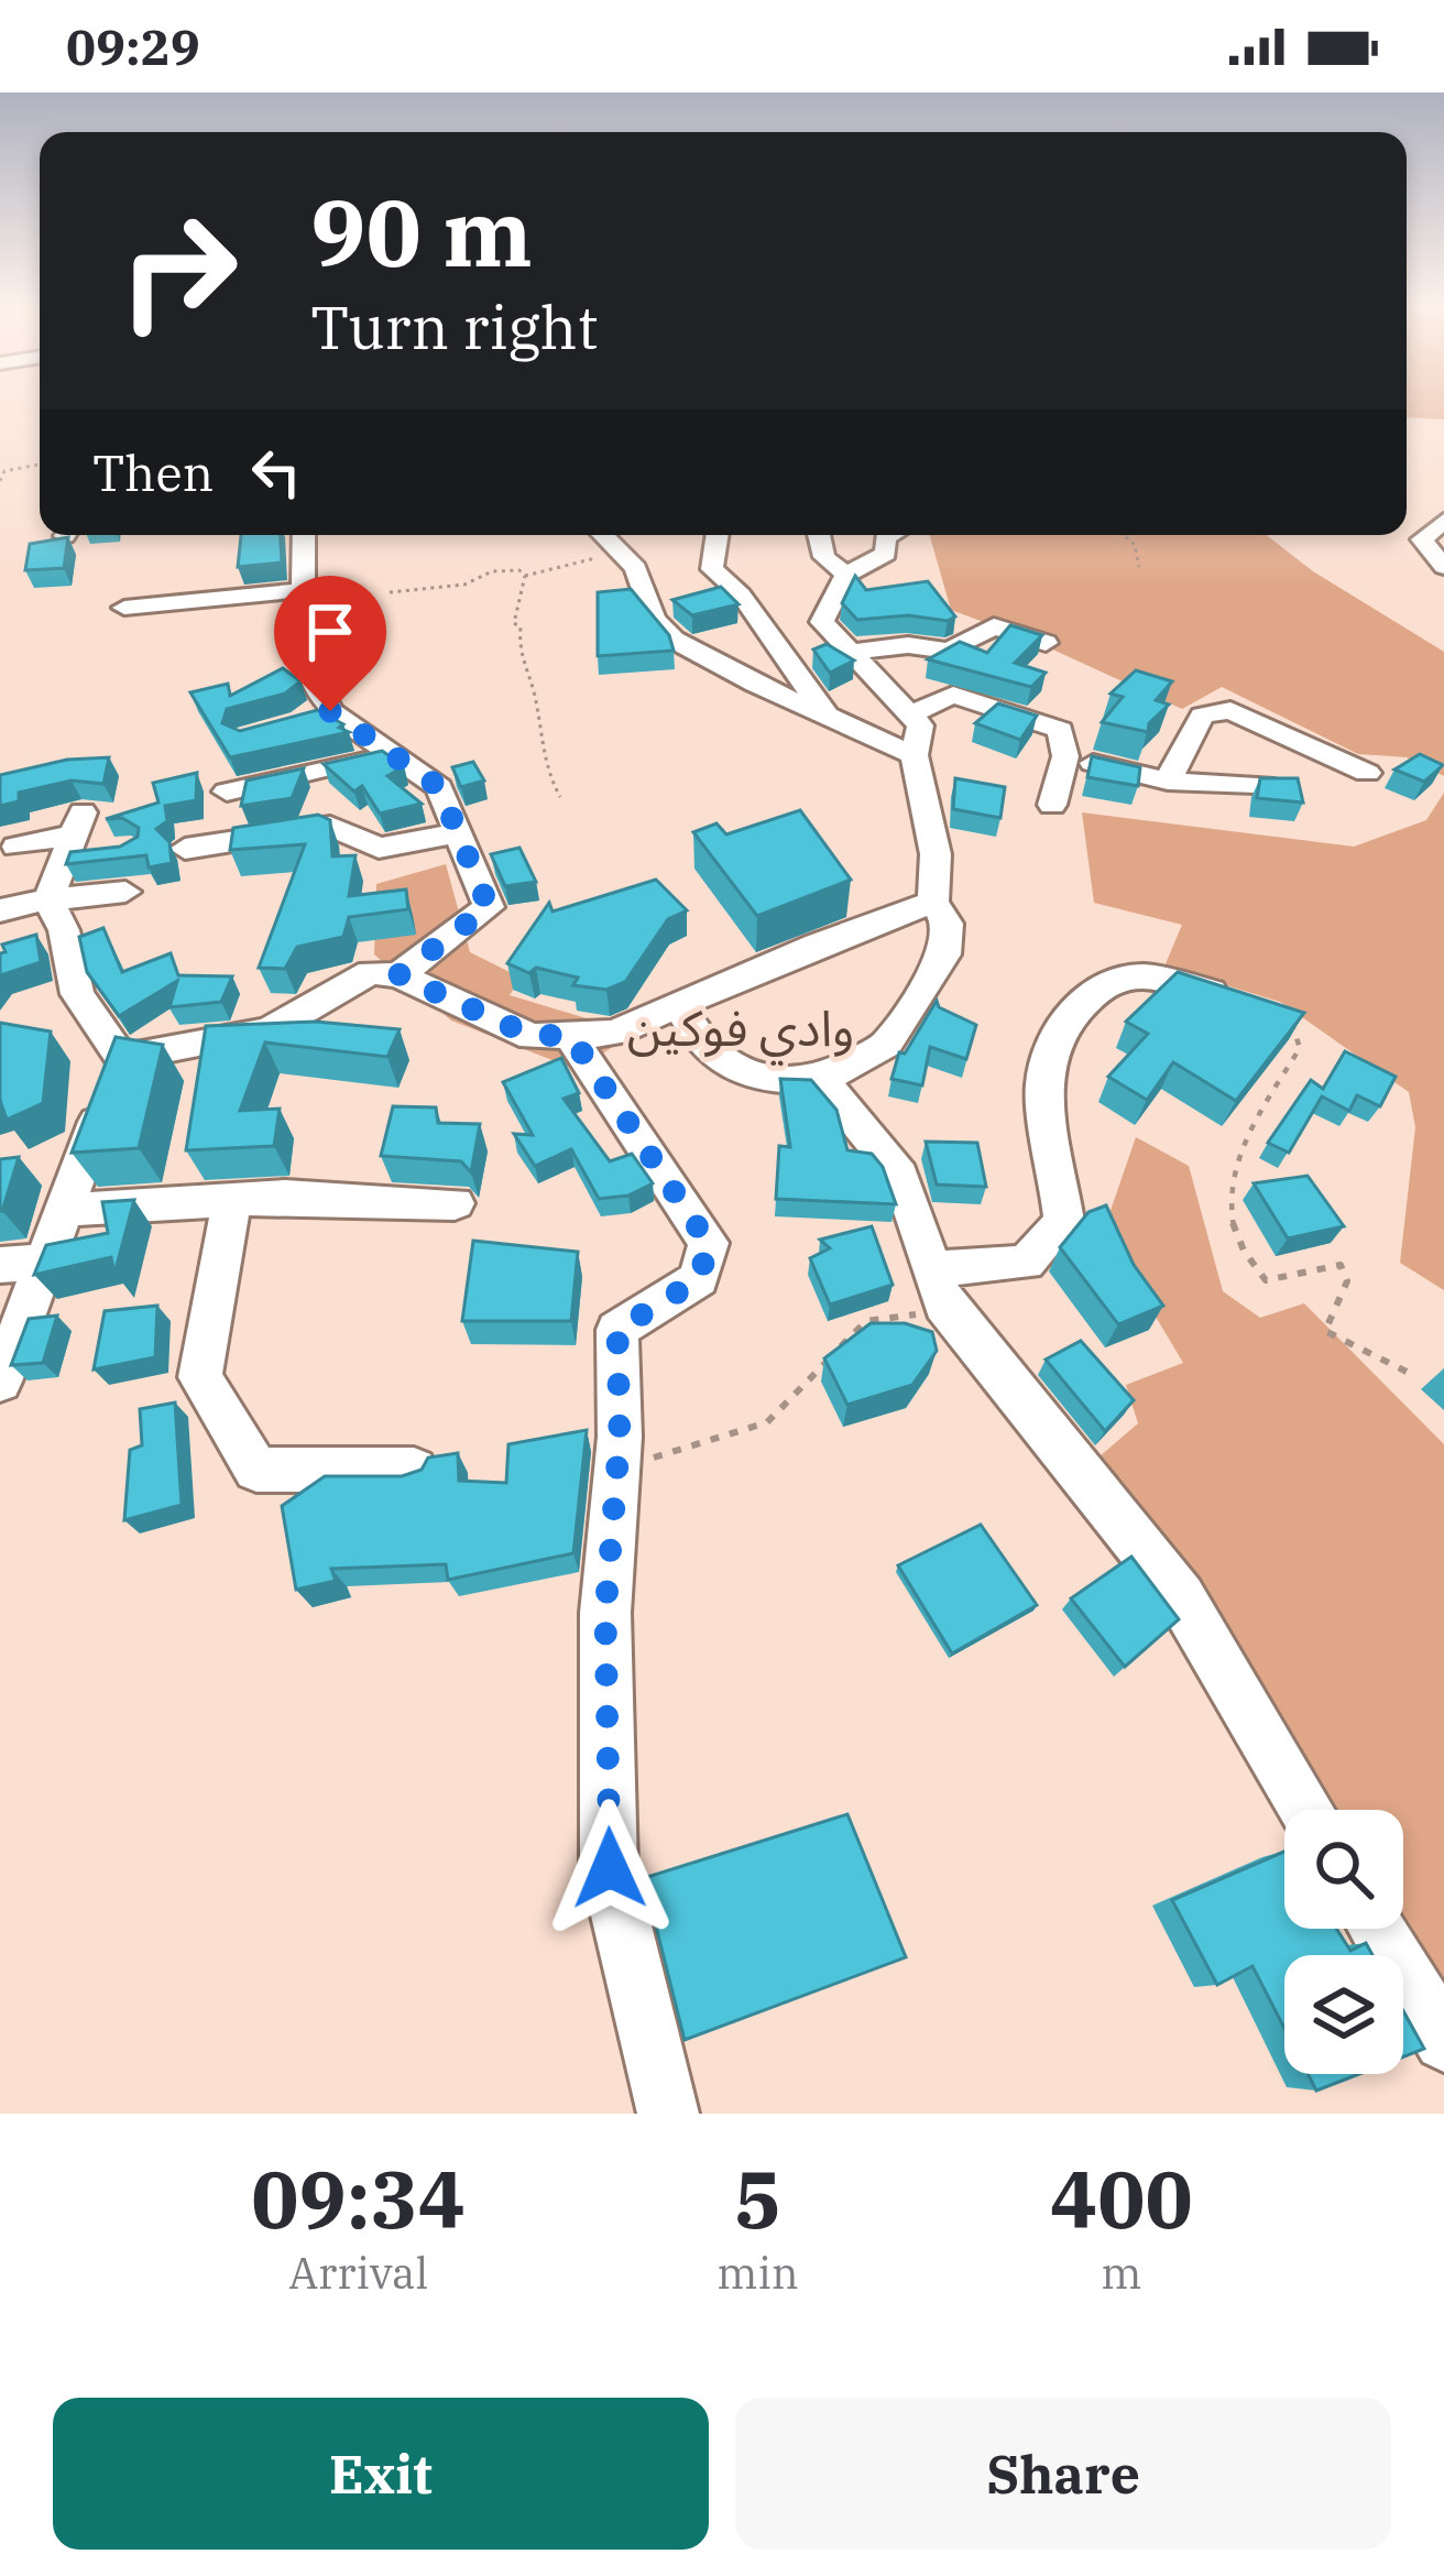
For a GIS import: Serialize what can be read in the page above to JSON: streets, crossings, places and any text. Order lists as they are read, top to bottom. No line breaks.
{"districts":["وادي فوكين"],"page":{"status":"09:29","turn":["90 m","Turn right"],"then":"Then","eta":["09:34","Arrival","5","min","400","m"],"buttons":["Exit","Share"]}}
